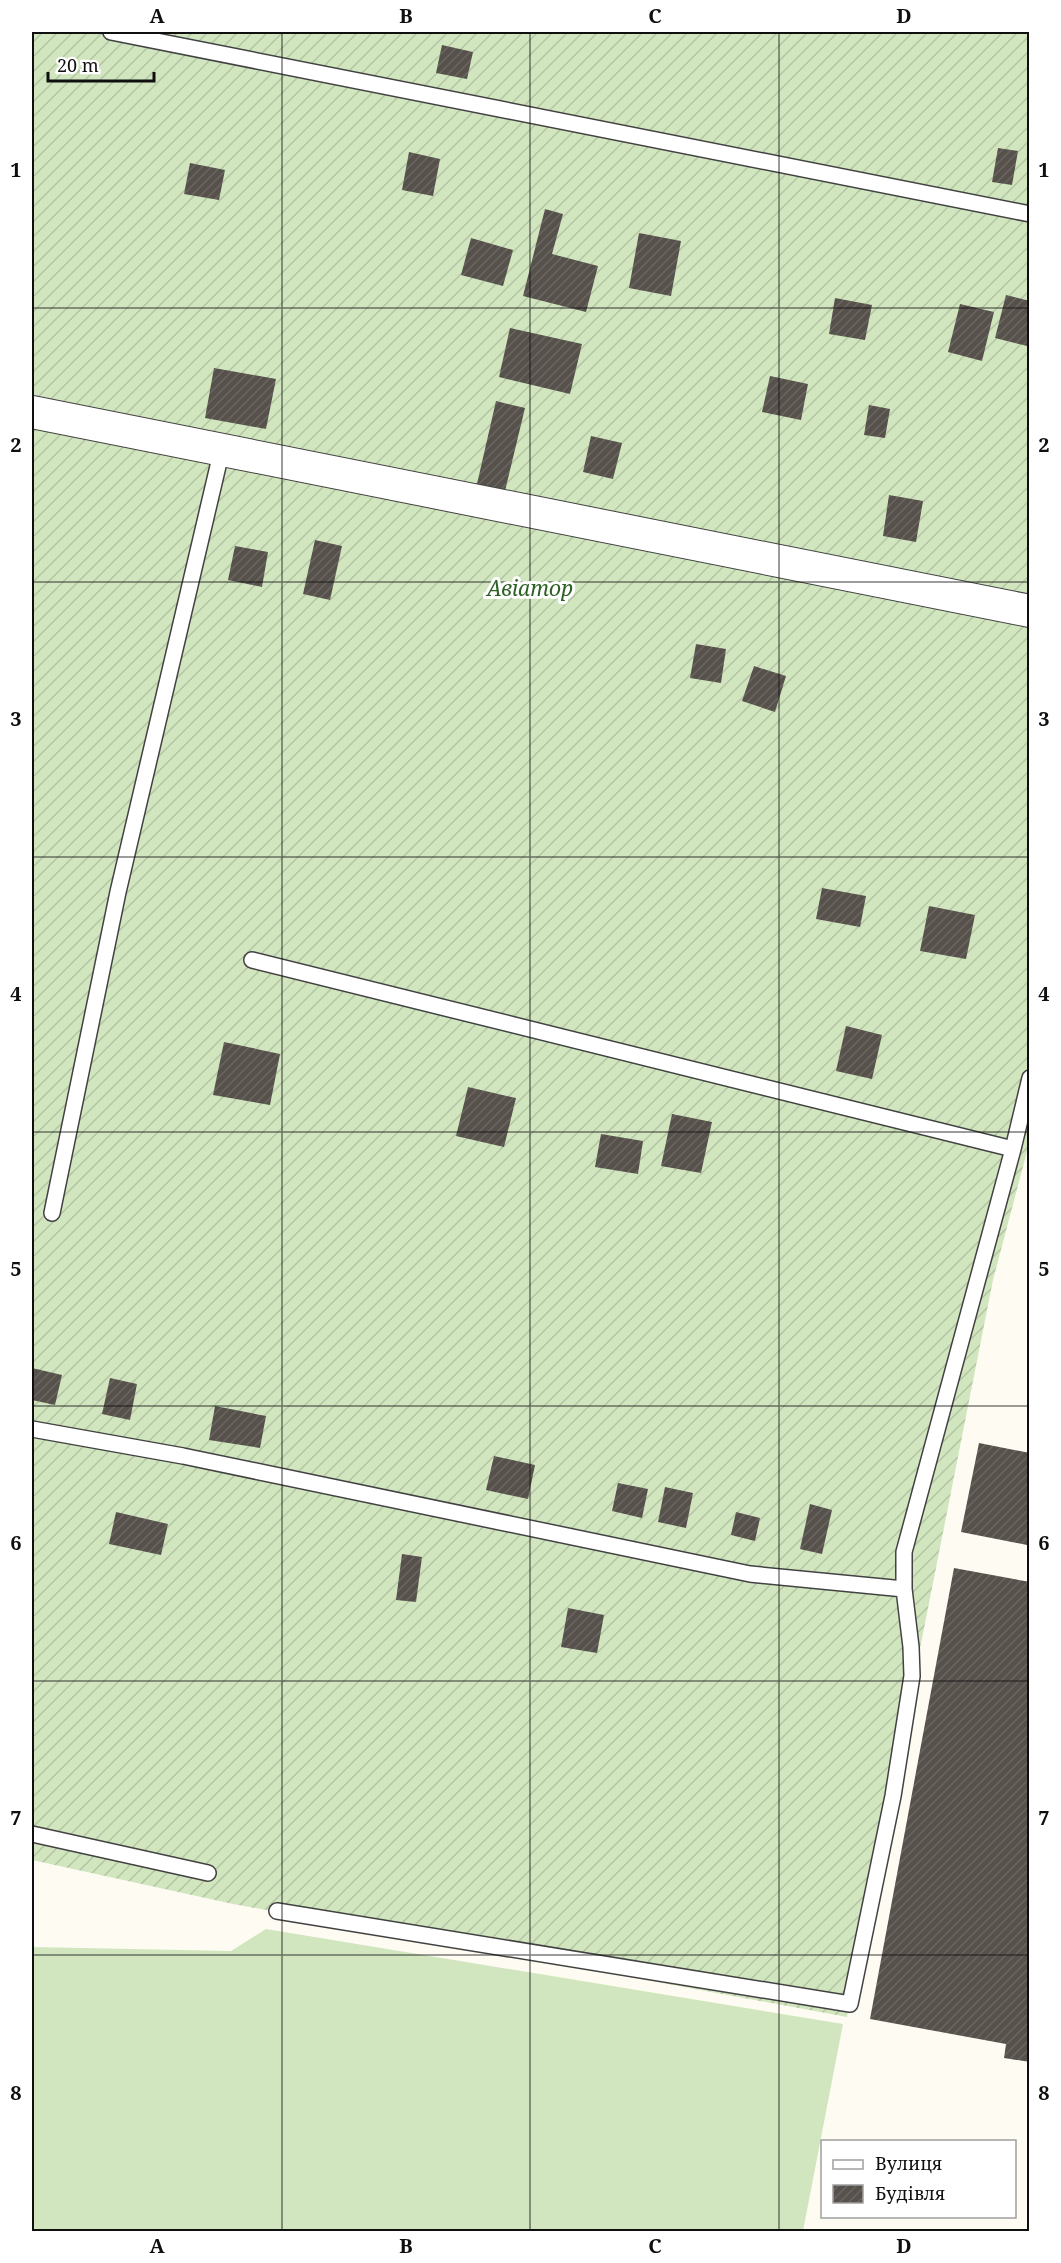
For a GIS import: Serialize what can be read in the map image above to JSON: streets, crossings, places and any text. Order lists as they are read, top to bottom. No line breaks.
{"parks":["Авіатор"],"legend":["Вулиця","Будівля"],"scale_bar":"20 m","grid":{"columns":["A","B","C","D"],"rows":["1","2","3","4","5","6","7","8"]}}
